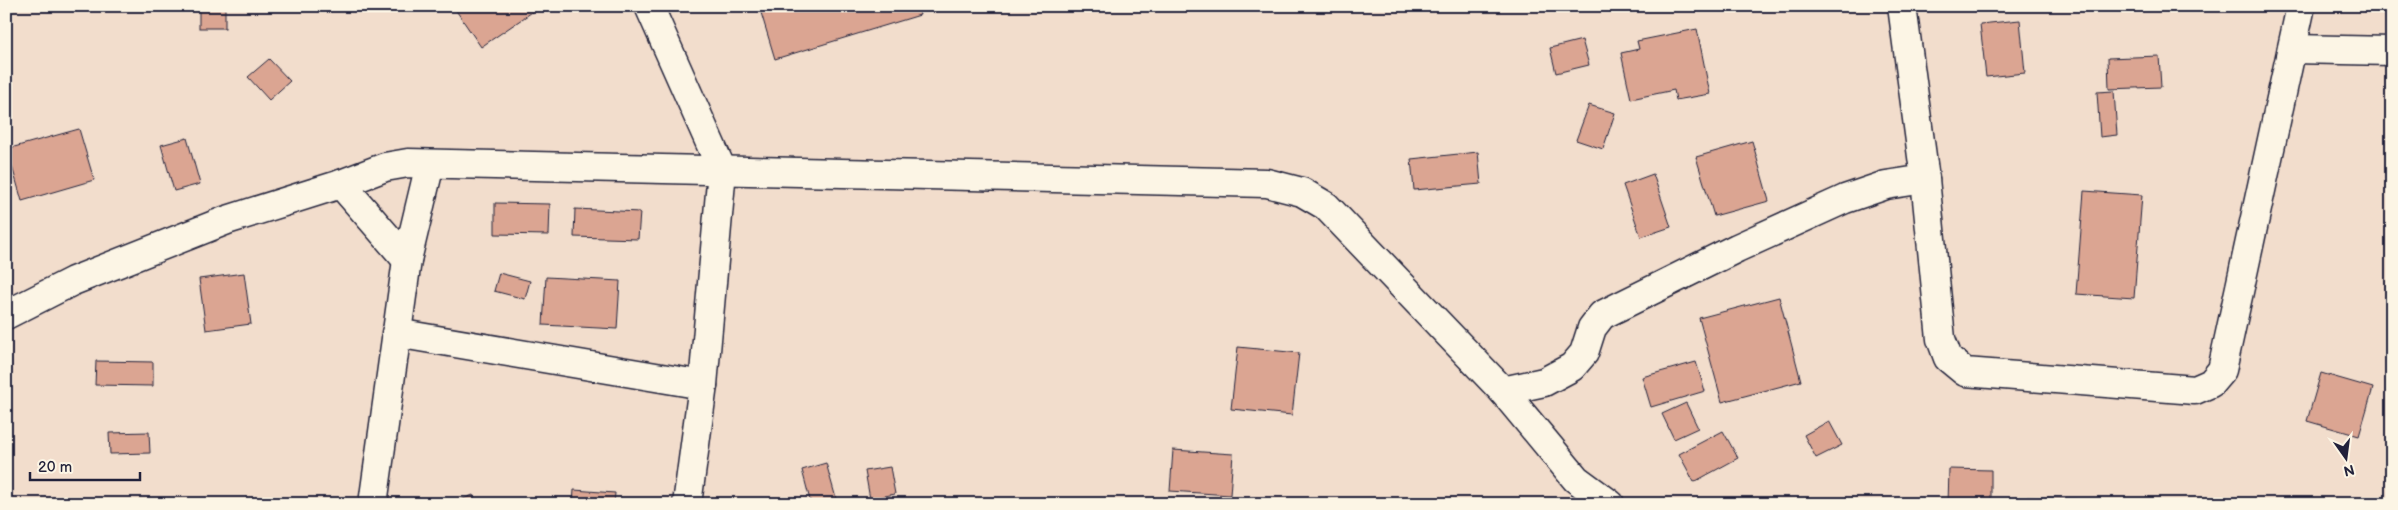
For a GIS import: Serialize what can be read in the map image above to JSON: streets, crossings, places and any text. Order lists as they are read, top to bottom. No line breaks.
{"scale_bar":"20 m","north":"bottom"}
